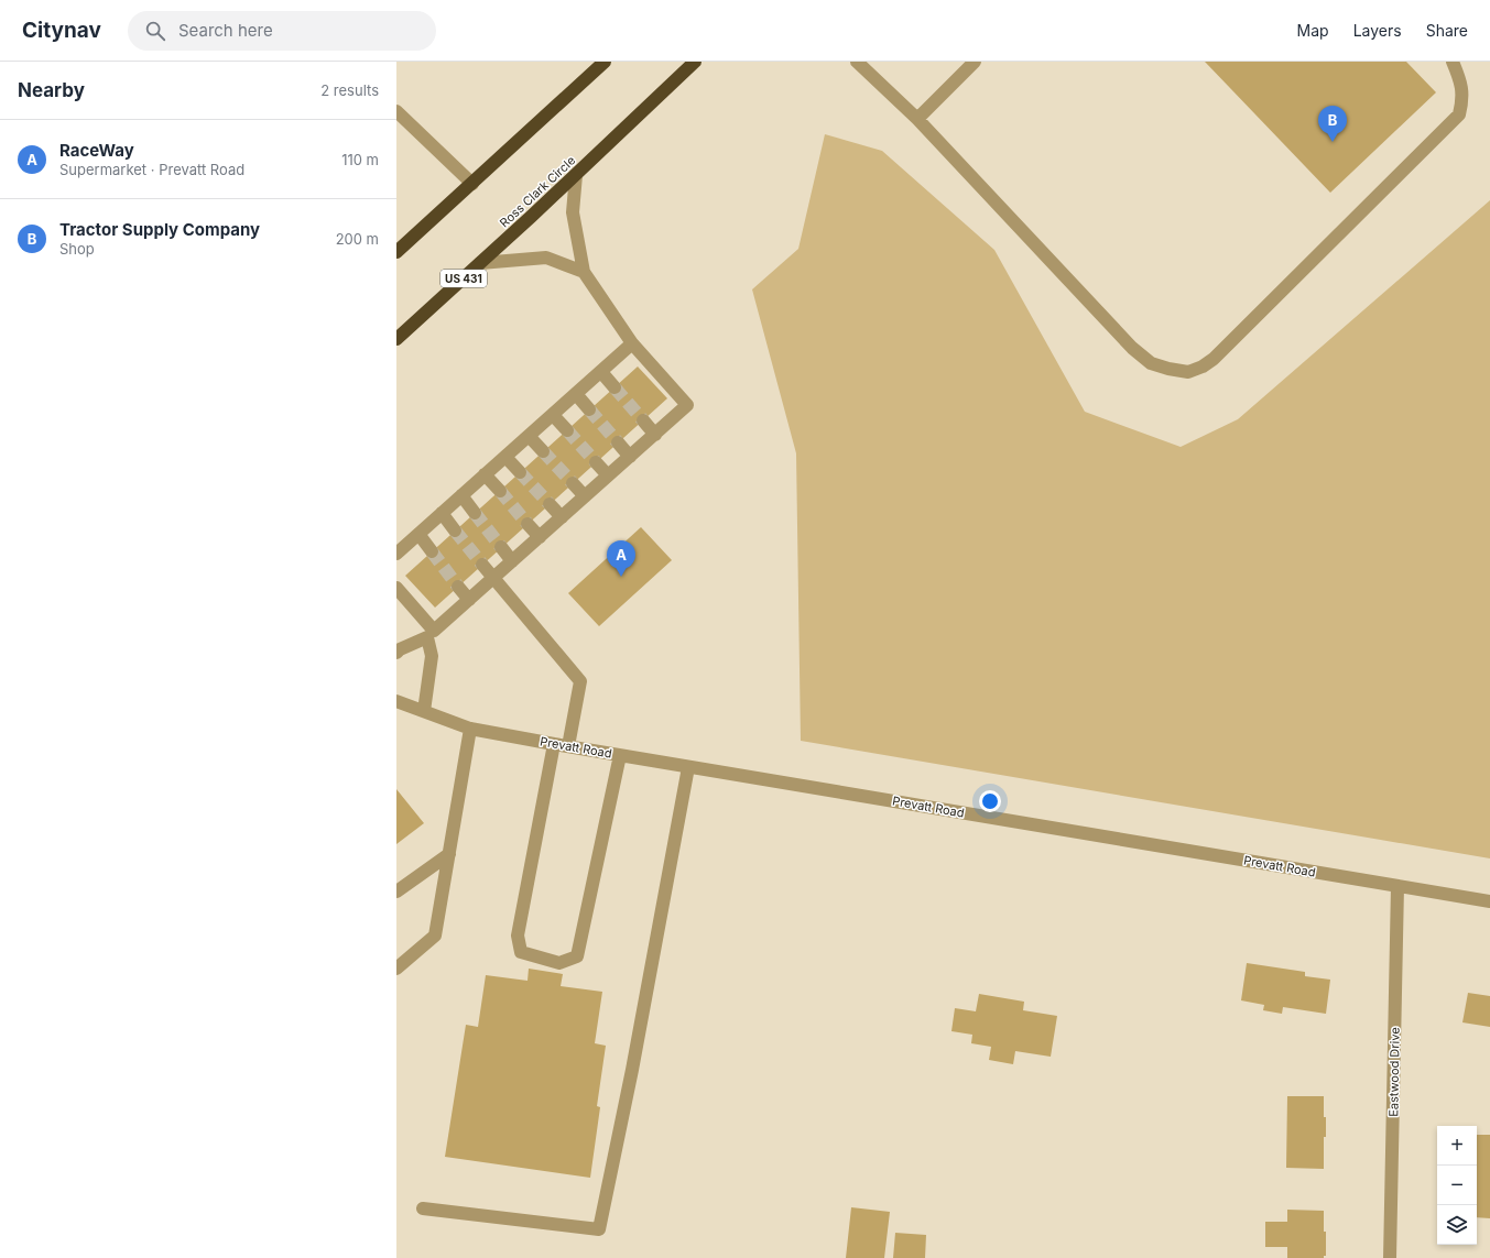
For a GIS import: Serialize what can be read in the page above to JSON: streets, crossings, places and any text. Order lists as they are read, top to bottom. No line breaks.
{"streets":{"highway":["Ross Clark Circle","US 431"],"street":["Prevatt Road","Eastwood Drive"]},"crossings":[["Prevatt Road","Eastwood Drive"]],"page":{"header":"Citynav","search":"Search here","nav":["Map","Layers","Share"],"heading":["Nearby","2 results"],"pins":["B","A"],"list":[{"mark":"A","name":"RaceWay","note":"Supermarket · Prevatt Road","value":"110 m"},{"mark":"B","name":"Tractor Supply Company","note":"Shop","value":"200 m"}],"map_buttons":["+","−"]}}
